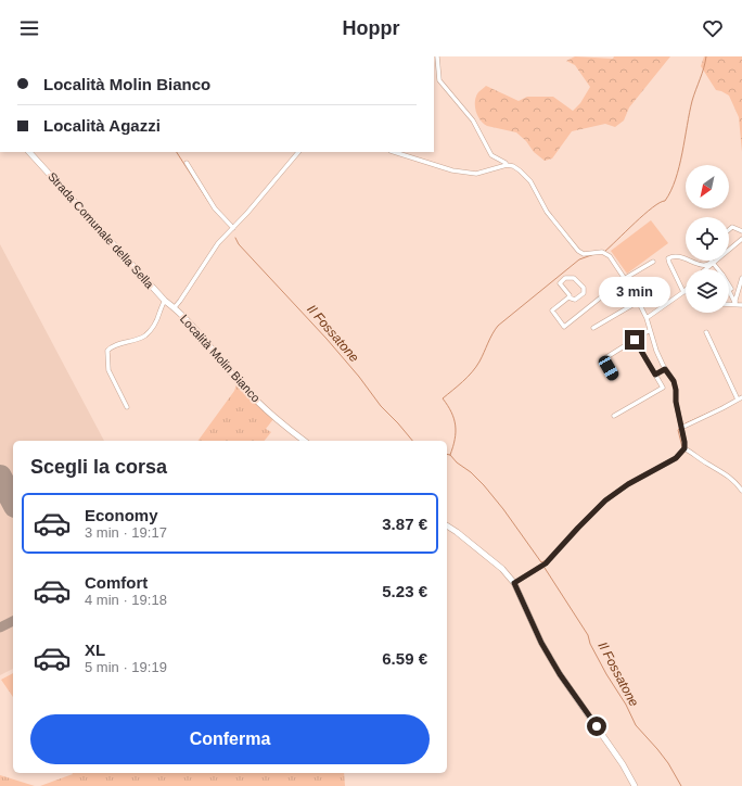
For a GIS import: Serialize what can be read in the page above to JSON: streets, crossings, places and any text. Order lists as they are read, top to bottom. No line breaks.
{"streets":{"street":["Strada Comunale della Sella","Località Molin Bianco"]},"crossings":[["Strada Comunale della Sella","Località Molin Bianco"]],"water":["Il Fossatone"],"north":"bottom left","page":{"header":"Hoppr","banner":["Località Molin Bianco","Località Agazzi"],"bubble":"3 min","heading":"Scegli la corsa","list":[{"name":"Economy","note":"3 min · 19:17","value":"3.87 €"},{"name":"Comfort","note":"4 min · 19:18","value":"5.23 €"},{"name":"XL","note":"5 min · 19:19","value":"6.59 €"}],"buttons":"Conferma"}}
